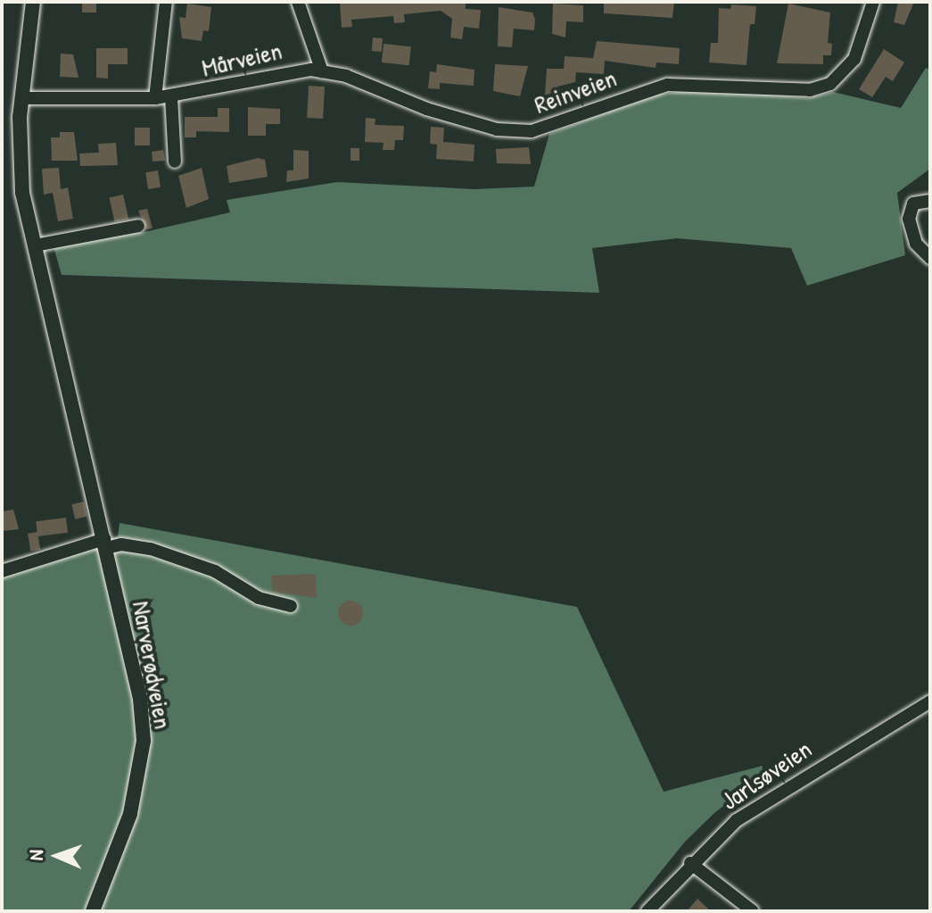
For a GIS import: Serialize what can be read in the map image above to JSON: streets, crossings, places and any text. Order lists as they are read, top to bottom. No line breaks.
{"streets":{"main road":["Narverødveien"],"street":["Mårveien","Reinveien","Jarlsøveien"]},"crossings":[["Mårveien","Reinveien"],["Mårveien","Narverødveien"]],"north":"left"}
